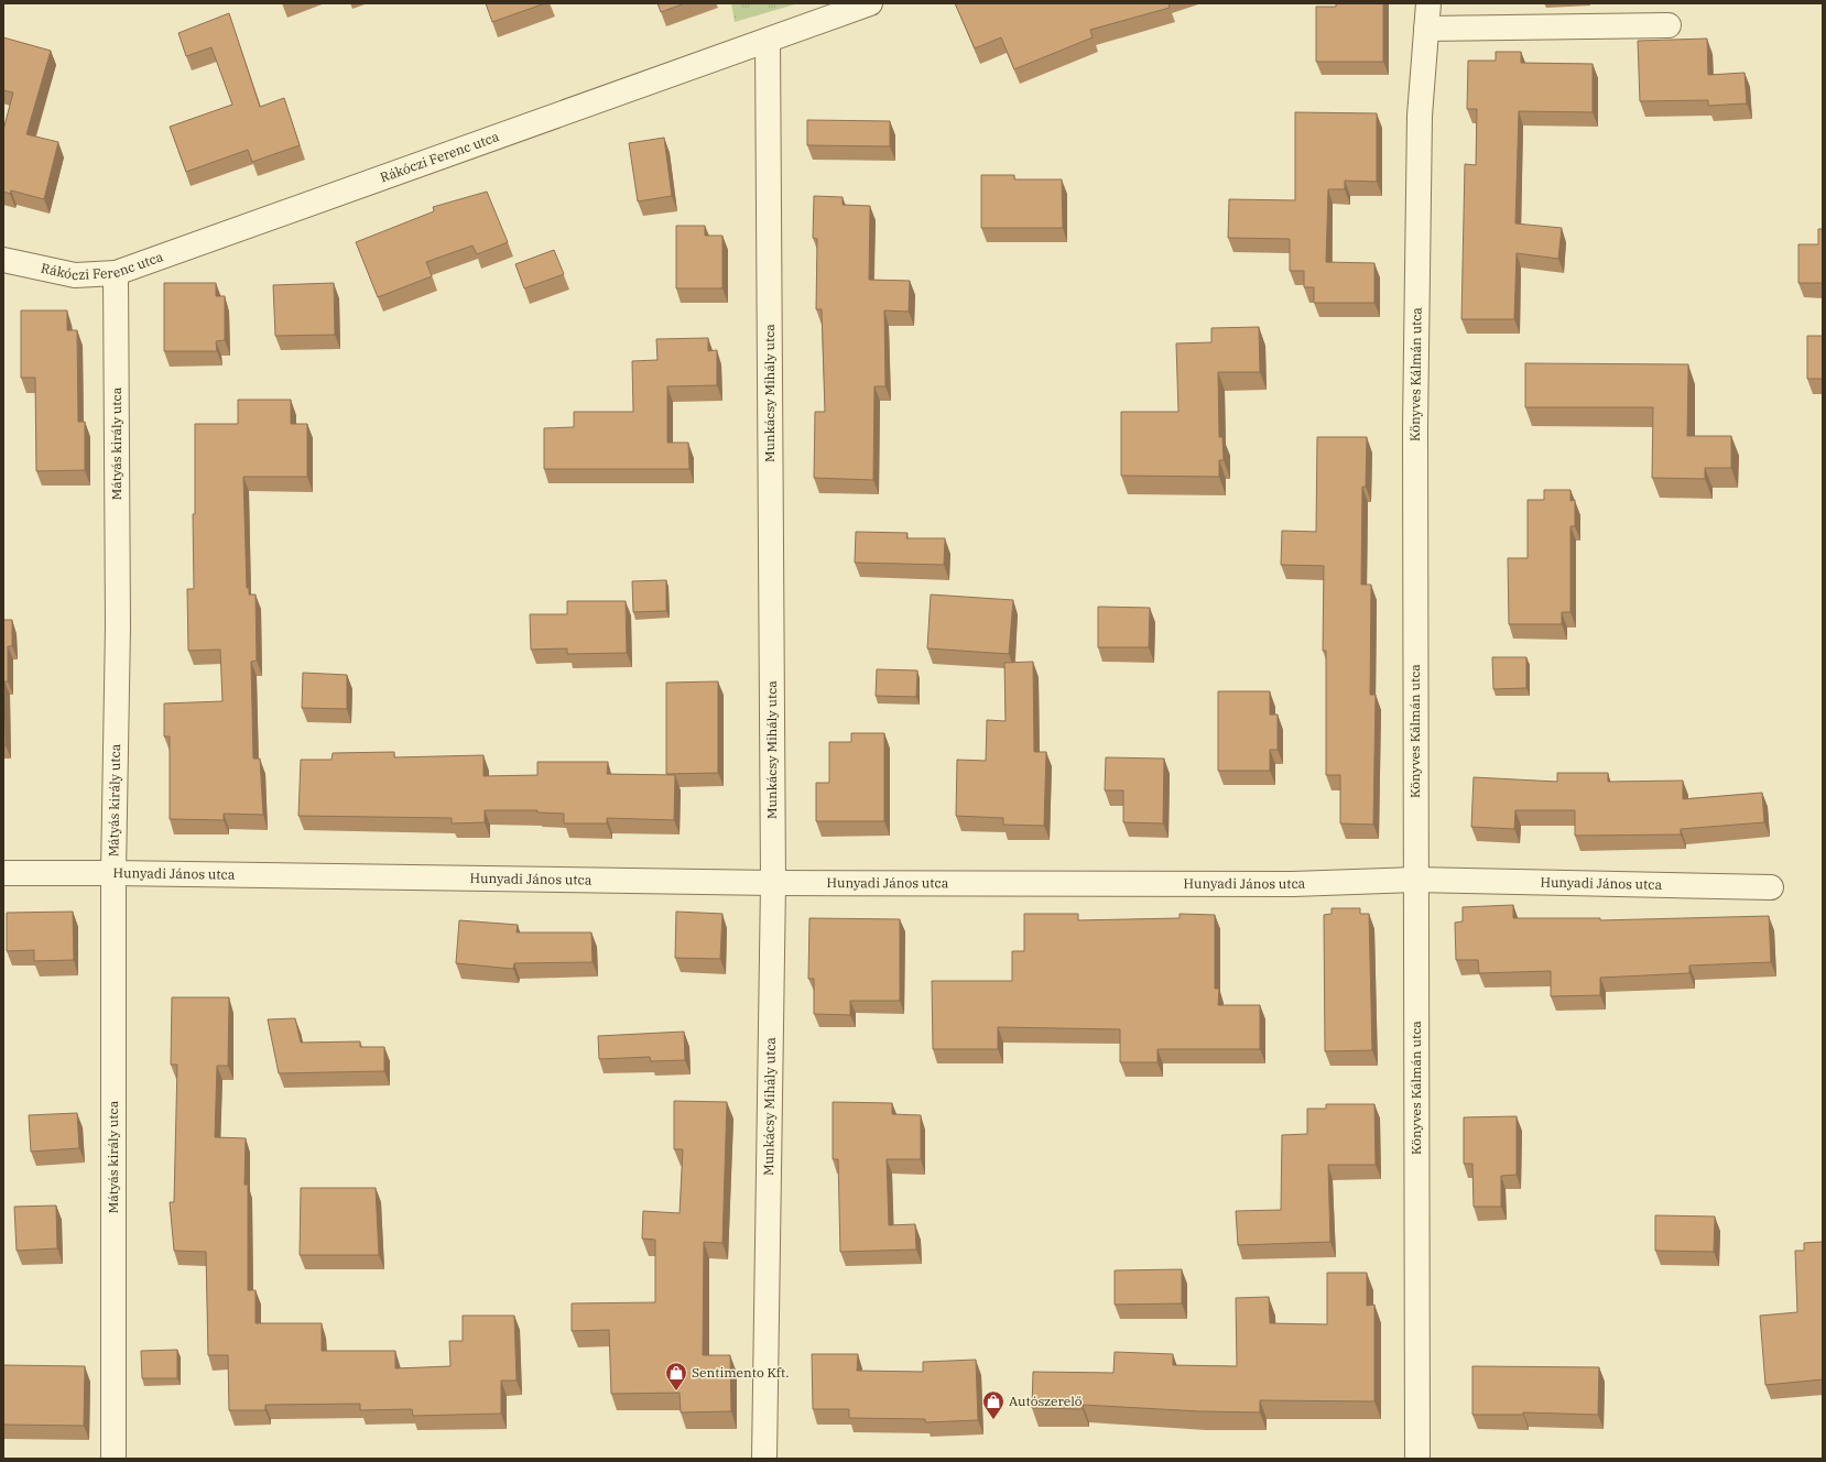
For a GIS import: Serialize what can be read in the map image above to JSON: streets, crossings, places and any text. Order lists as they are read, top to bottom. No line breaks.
{"streets":{"street":["Rákóczi Ferenc utca","Könyves Kálmán utca","Munkácsy Mihály utca","Mátyás király utca","Hunyadi János utca"]},"crossings":[["Rákóczi Ferenc utca","Munkácsy Mihály utca"],["Rákóczi Ferenc utca","Mátyás király utca"],["Könyves Kálmán utca","Hunyadi János utca"],["Munkácsy Mihály utca","Hunyadi János utca"],["Mátyás király utca","Hunyadi János utca"]],"places":{"shop":["Sentimento Kft.","Autószerelő"]}}
